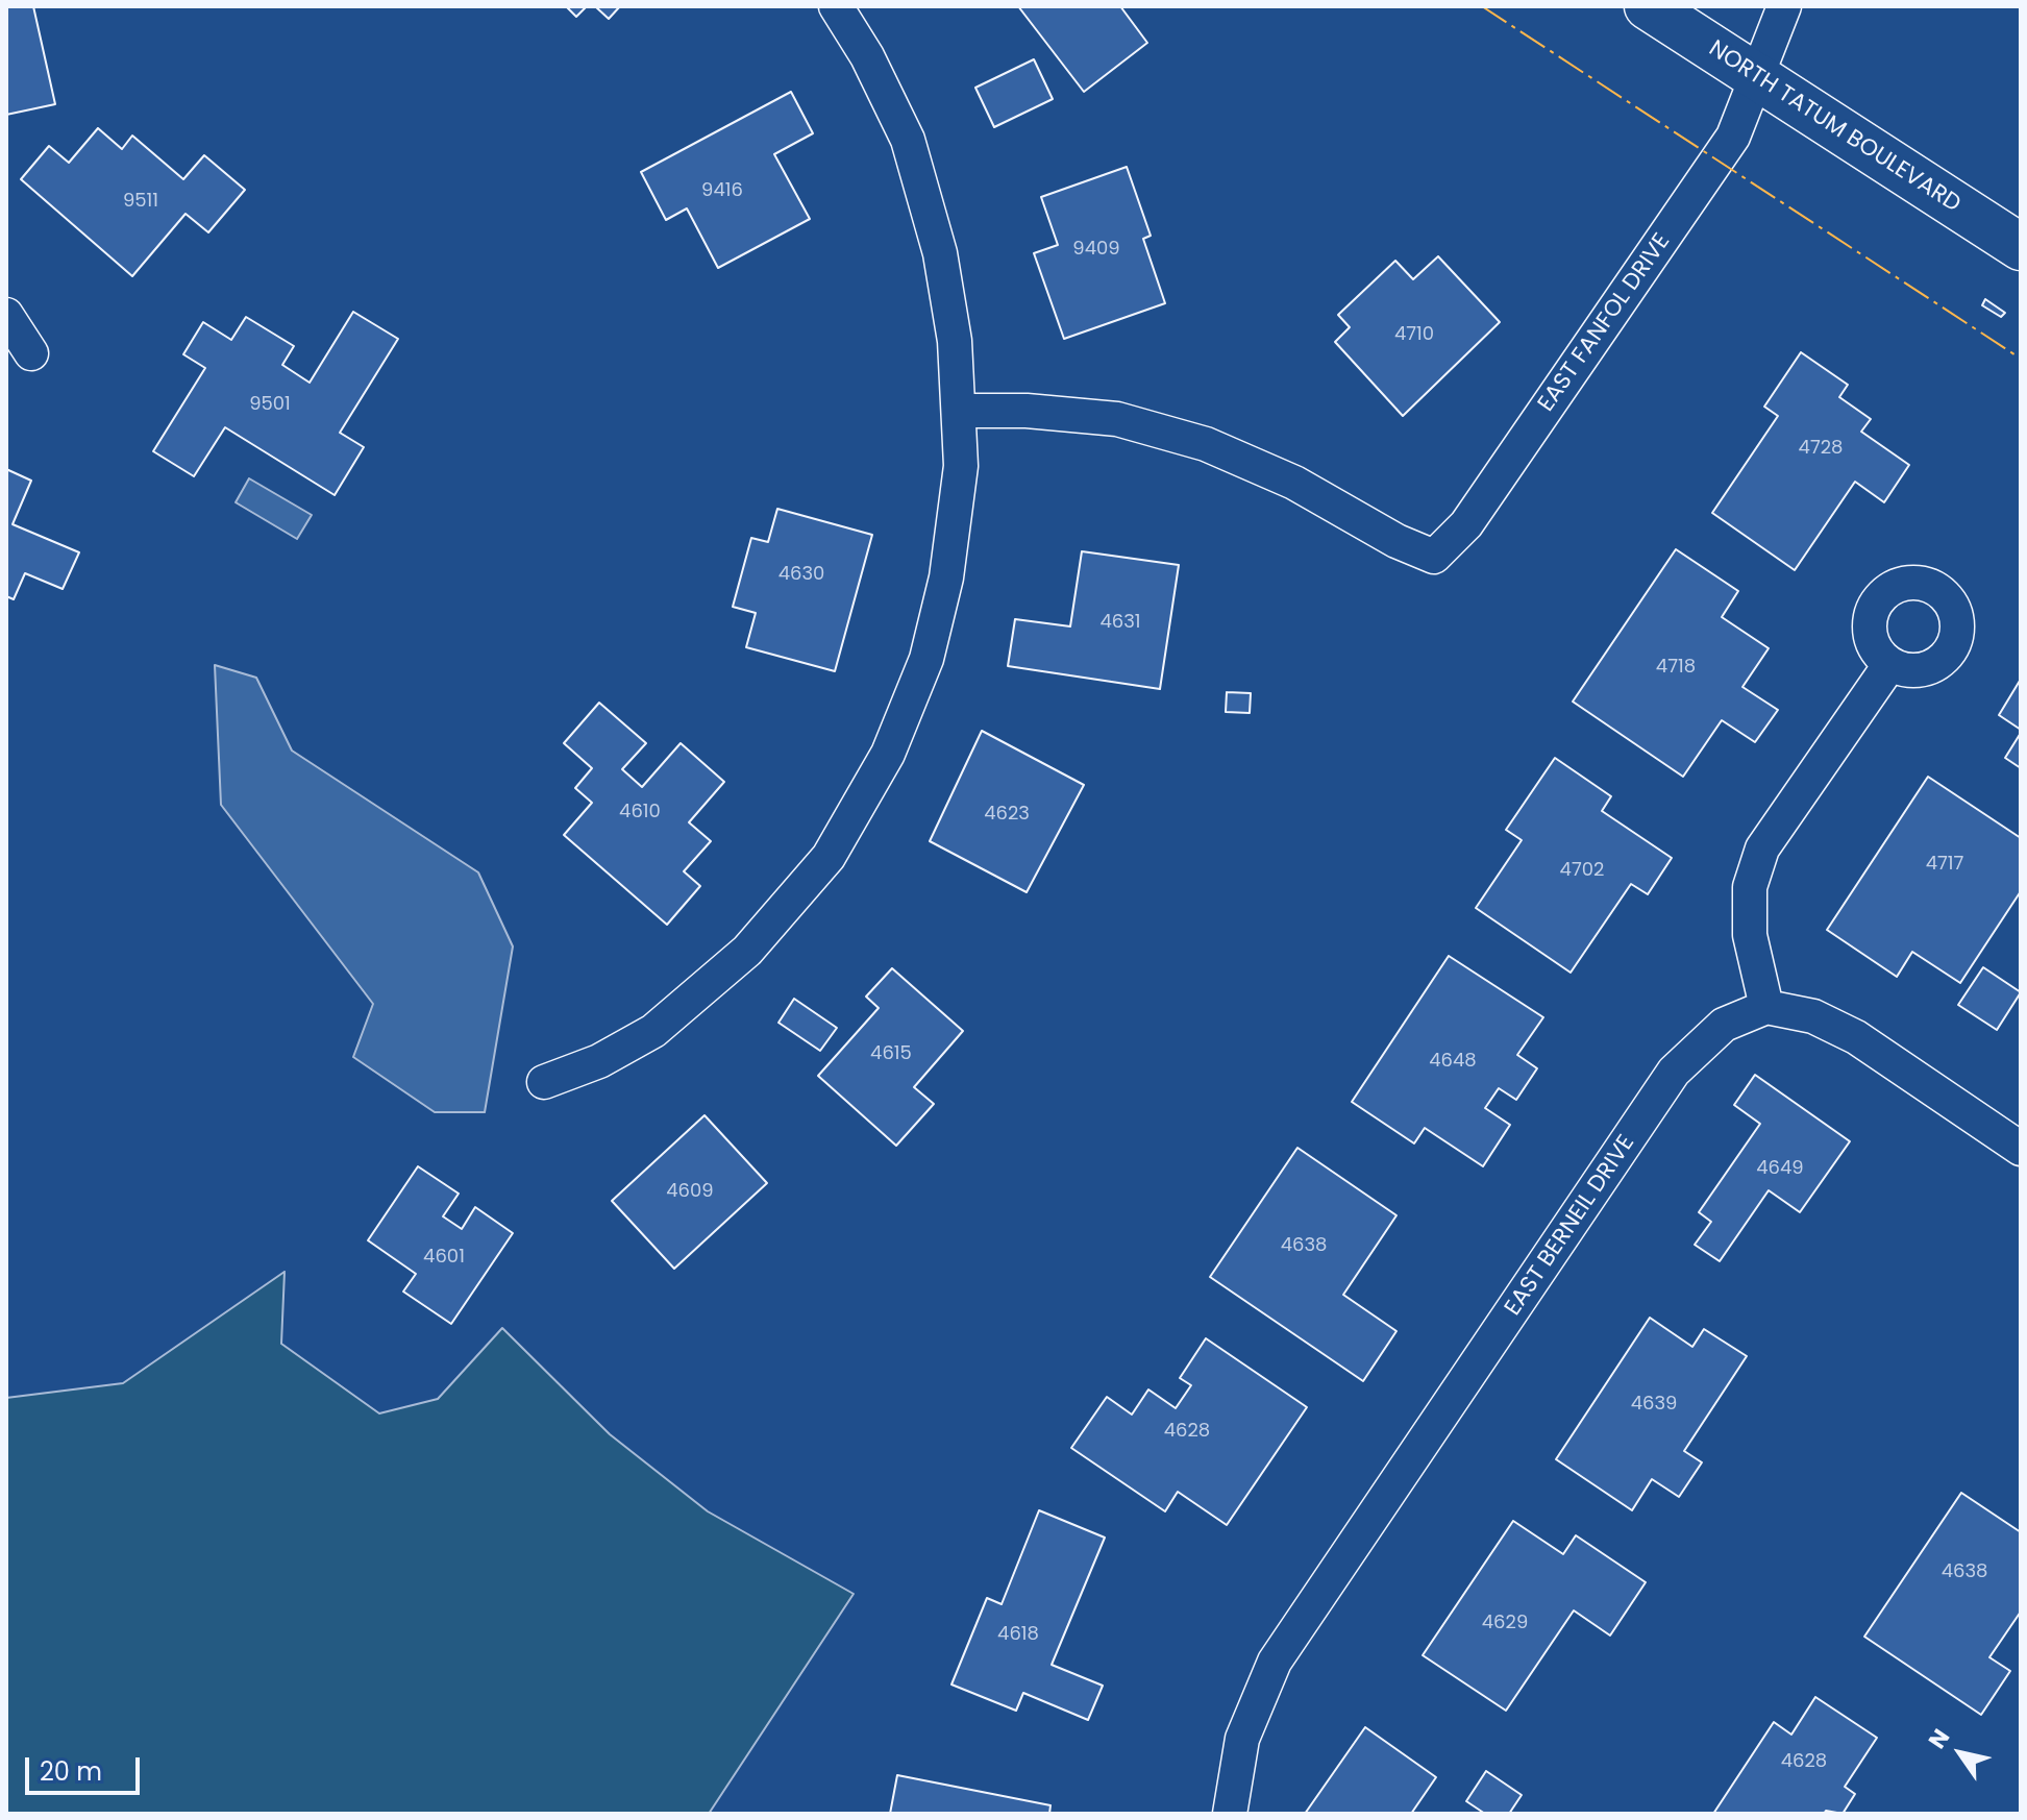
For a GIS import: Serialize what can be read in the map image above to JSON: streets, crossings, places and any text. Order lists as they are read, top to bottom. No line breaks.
{"streets":{"main road":["NORTH TATUM BOULEVARD"],"street":["EAST FANFOL DRIVE","EAST BERNEIL DRIVE"]},"crossings":[["NORTH TATUM BOULEVARD","EAST FANFOL DRIVE"]],"house_numbers":["9416","9511","9409","4710","9501","4728","4630","4631","4718","4610","4623","4717","4702","4615","4648","4649","4609","4638","4601","4639","4628","4638","4629","4618","4628"],"scale_bar":"20 m","north":"top left"}
